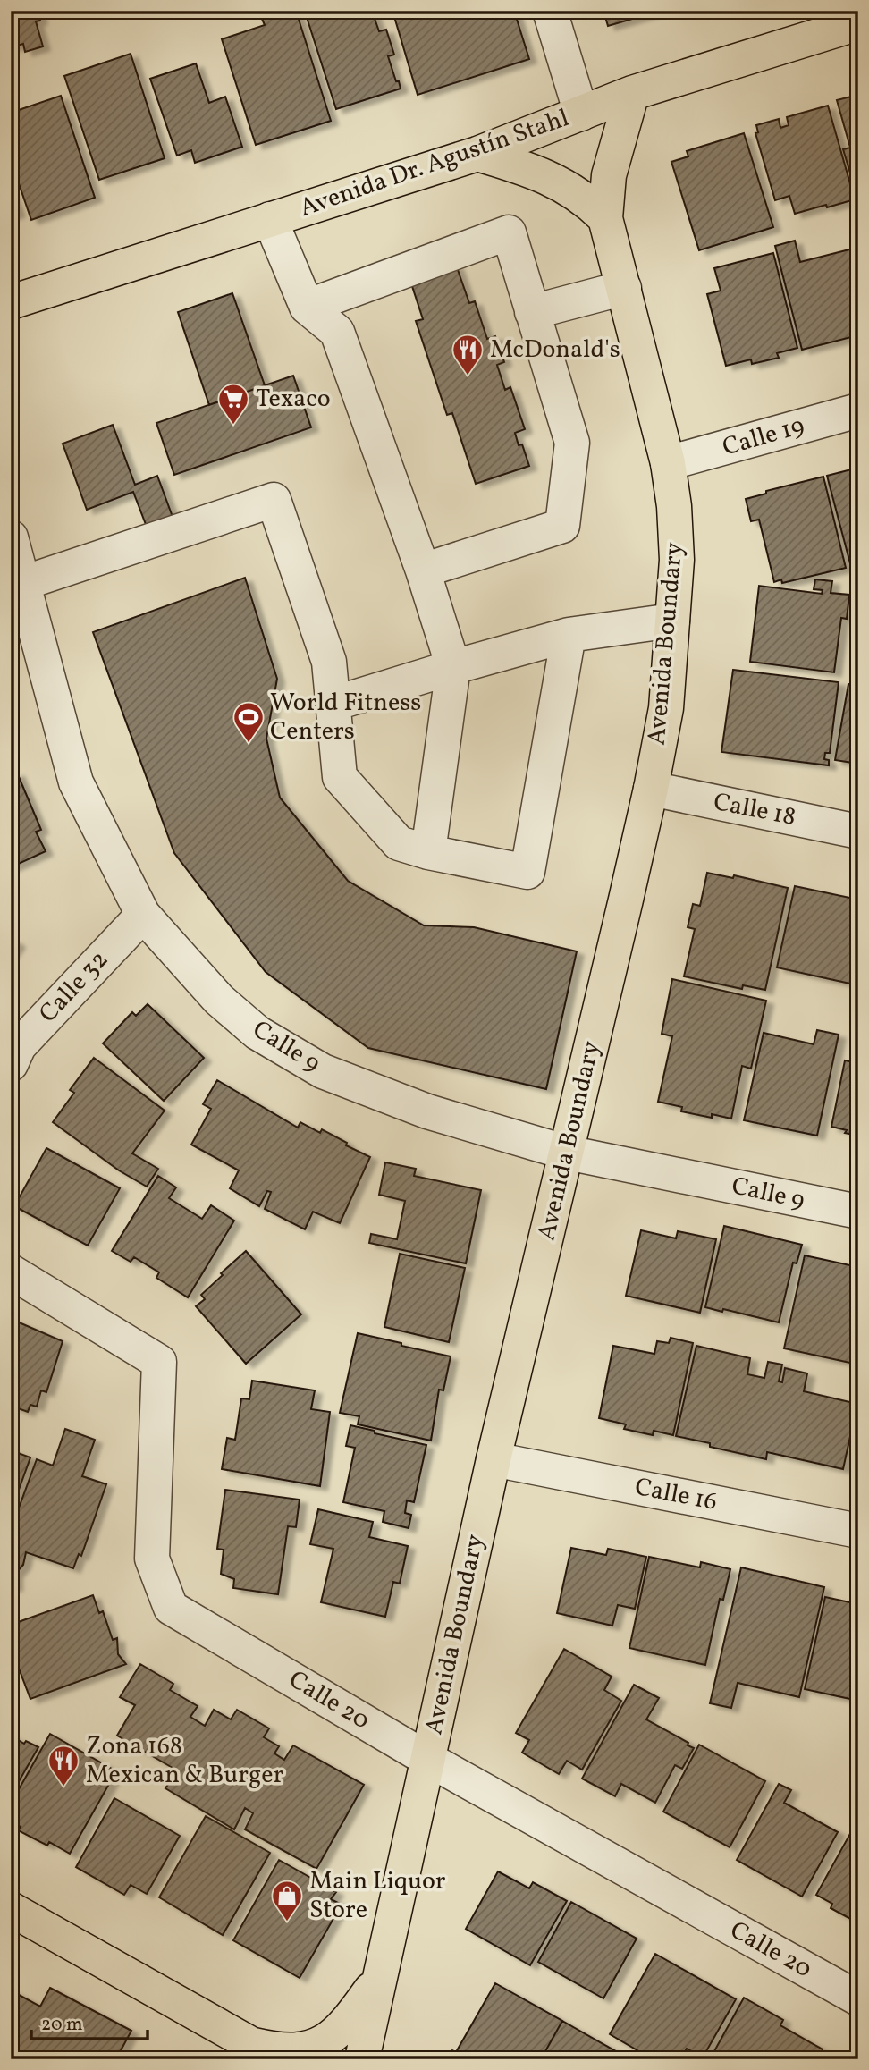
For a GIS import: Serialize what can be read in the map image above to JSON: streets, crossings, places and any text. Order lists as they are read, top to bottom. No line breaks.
{"streets":{"highway":["Avenida Dr. Agustín Stahl","Avenida Boundary"],"street":["Calle 19","Calle 18","Calle 32","Calle 9","Calle 16","Calle 20"]},"crossings":[["Avenida Dr. Agustín Stahl","Avenida Boundary"],["Calle 19","Avenida Boundary"],["Avenida Boundary","Calle 18"],["Avenida Boundary","Calle 9"],["Avenida Boundary","Calle 16"],["Avenida Boundary","Calle 20"],["Calle 32","Calle 9"]],"places":{"restaurant":["McDonald's","Zona 168 Mexican & Burger"],"supermarket":["Texaco"],"sports":["World Fitness Centers"],"shop":["Main Liquor Store"]},"scale_bar":"20 m"}
